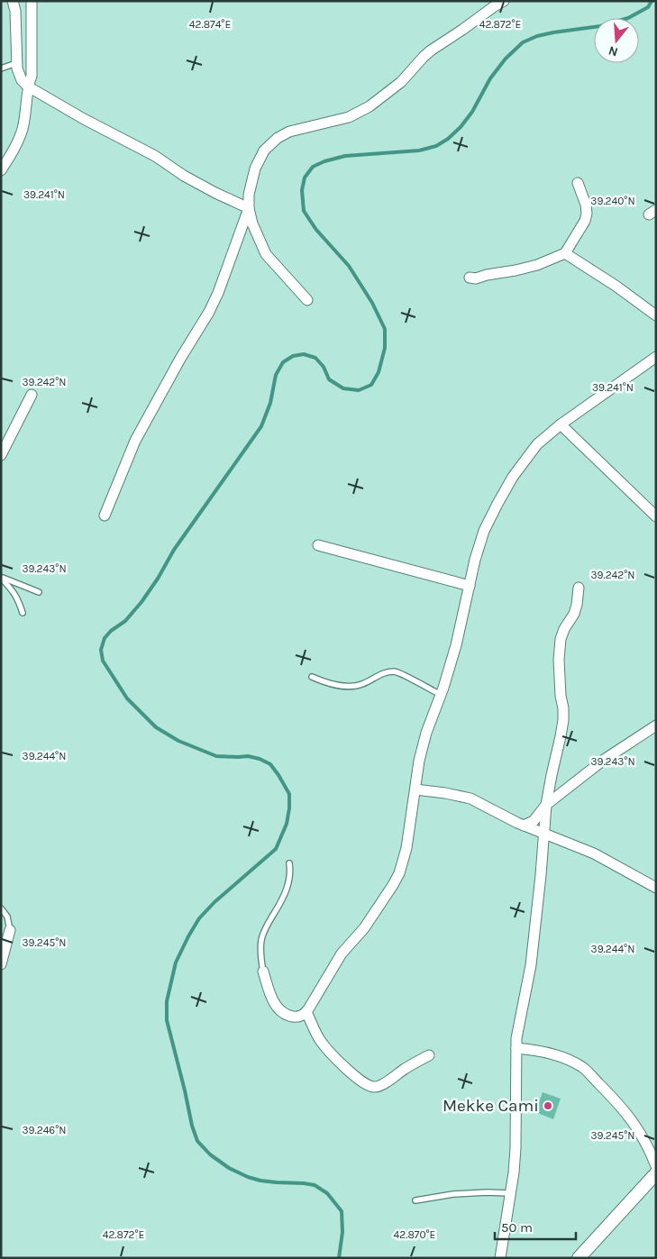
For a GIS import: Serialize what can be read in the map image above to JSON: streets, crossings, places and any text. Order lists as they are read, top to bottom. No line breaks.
{"places":["Mekke Cami"],"scale_bar":"50 m","north":"bottom","coordinates":["42.874°E","42.872°E","39.241°N","39.240°N","39.242°N","39.243°N","39.244°N","39.245°N","39.246°N","42.870°E"]}
